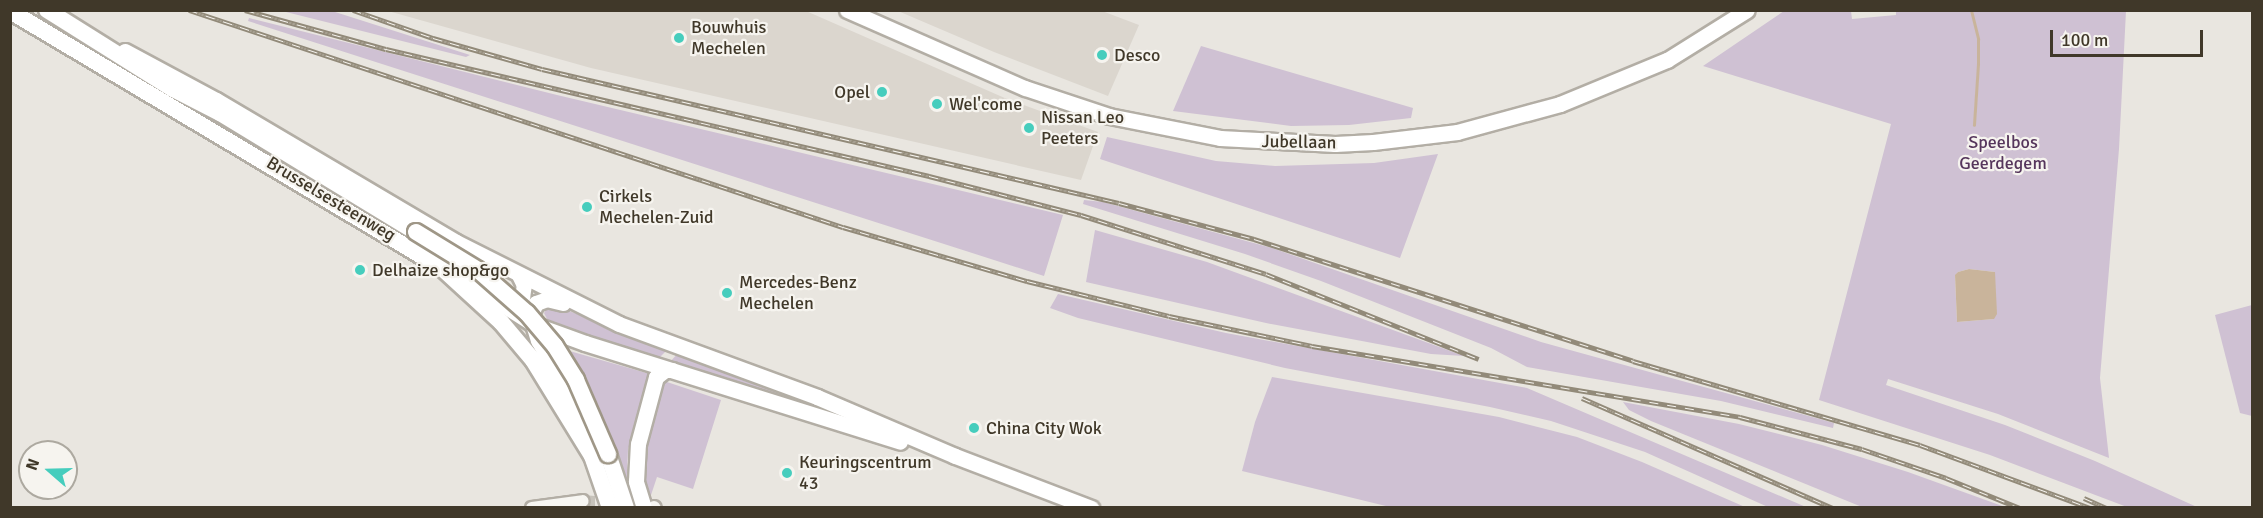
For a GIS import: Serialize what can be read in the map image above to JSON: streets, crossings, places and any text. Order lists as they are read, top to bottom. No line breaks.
{"streets":{"highway":["Brusselsesteenweg"],"main road":["Jubellaan"]},"parks":["Speelbos Geerdegem"],"places":["Bouwhuis Mechelen","Desco","Opel","Wel'come","Nissan Leo Peeters","Cirkels Mechelen-Zuid","Delhaize shop&go","Mercedes-Benz Mechelen","China City Wok","Keuringscentrum 43"],"scale_bar":"100 m","north":"left"}
